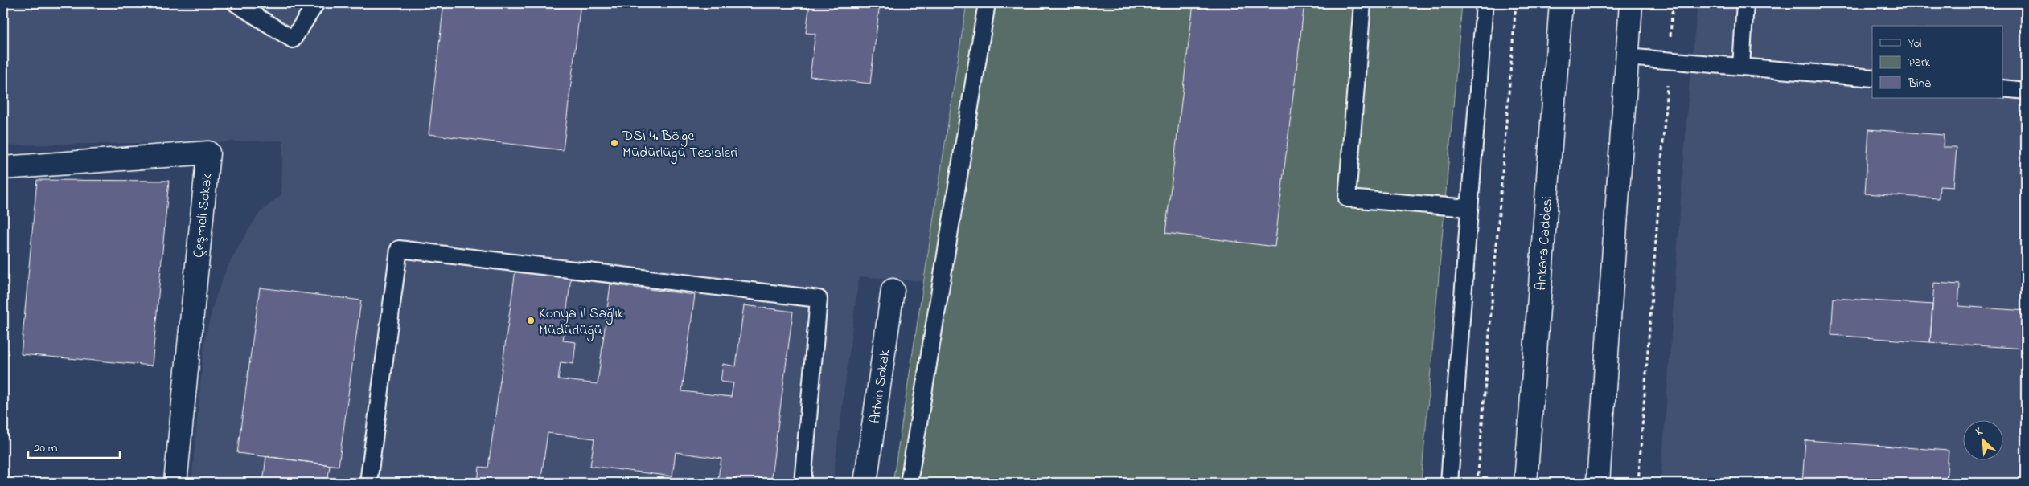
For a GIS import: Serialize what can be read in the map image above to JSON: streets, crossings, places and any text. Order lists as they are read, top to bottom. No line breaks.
{"streets":{"main road":["Çeşmeli Sokak","Ankara Caddesi","Artvin Sokak"]},"places":["DSİ 4. Bölge Müdürlüğü Tesisleri","Konya İl Sağlık Müdürlüğü"],"legend":["Yol","Park","Bina"],"scale_bar":"20 m","north":"top left"}
